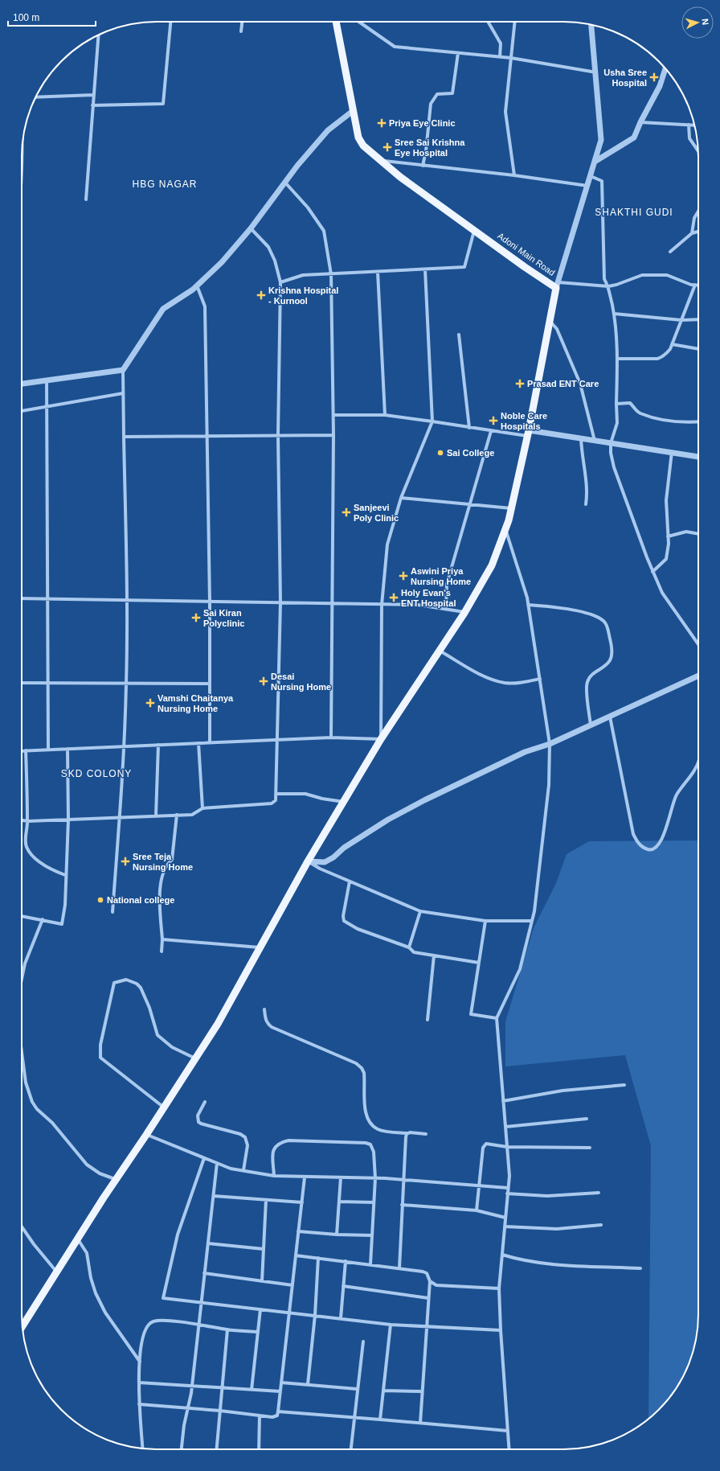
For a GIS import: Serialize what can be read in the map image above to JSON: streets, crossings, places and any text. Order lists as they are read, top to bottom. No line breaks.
{"streets":{"main road":["Adoni Main Road"]},"districts":["HBG NAGAR","SHAKTHI GUDI","SKD COLONY"],"places":{"health":["Usha Sree Hospital","Priya Eye Clinic","Sree Sai Krishna Eye Hospital","Krishna Hospital - Kurnool","Prasad ENT Care","Noble Care Hospitals","Sanjeevi Poly Clinic","Aswini Priya Nursing Home","Holy Evan's ENT Hospital","Sai Kiran Polyclinic","Desai Nursing Home","Vamshi Chaitanya Nursing Home","Sree Teja Nursing Home"],"other":["Sai College","National college"]},"scale_bar":"100 m","north":"right"}
